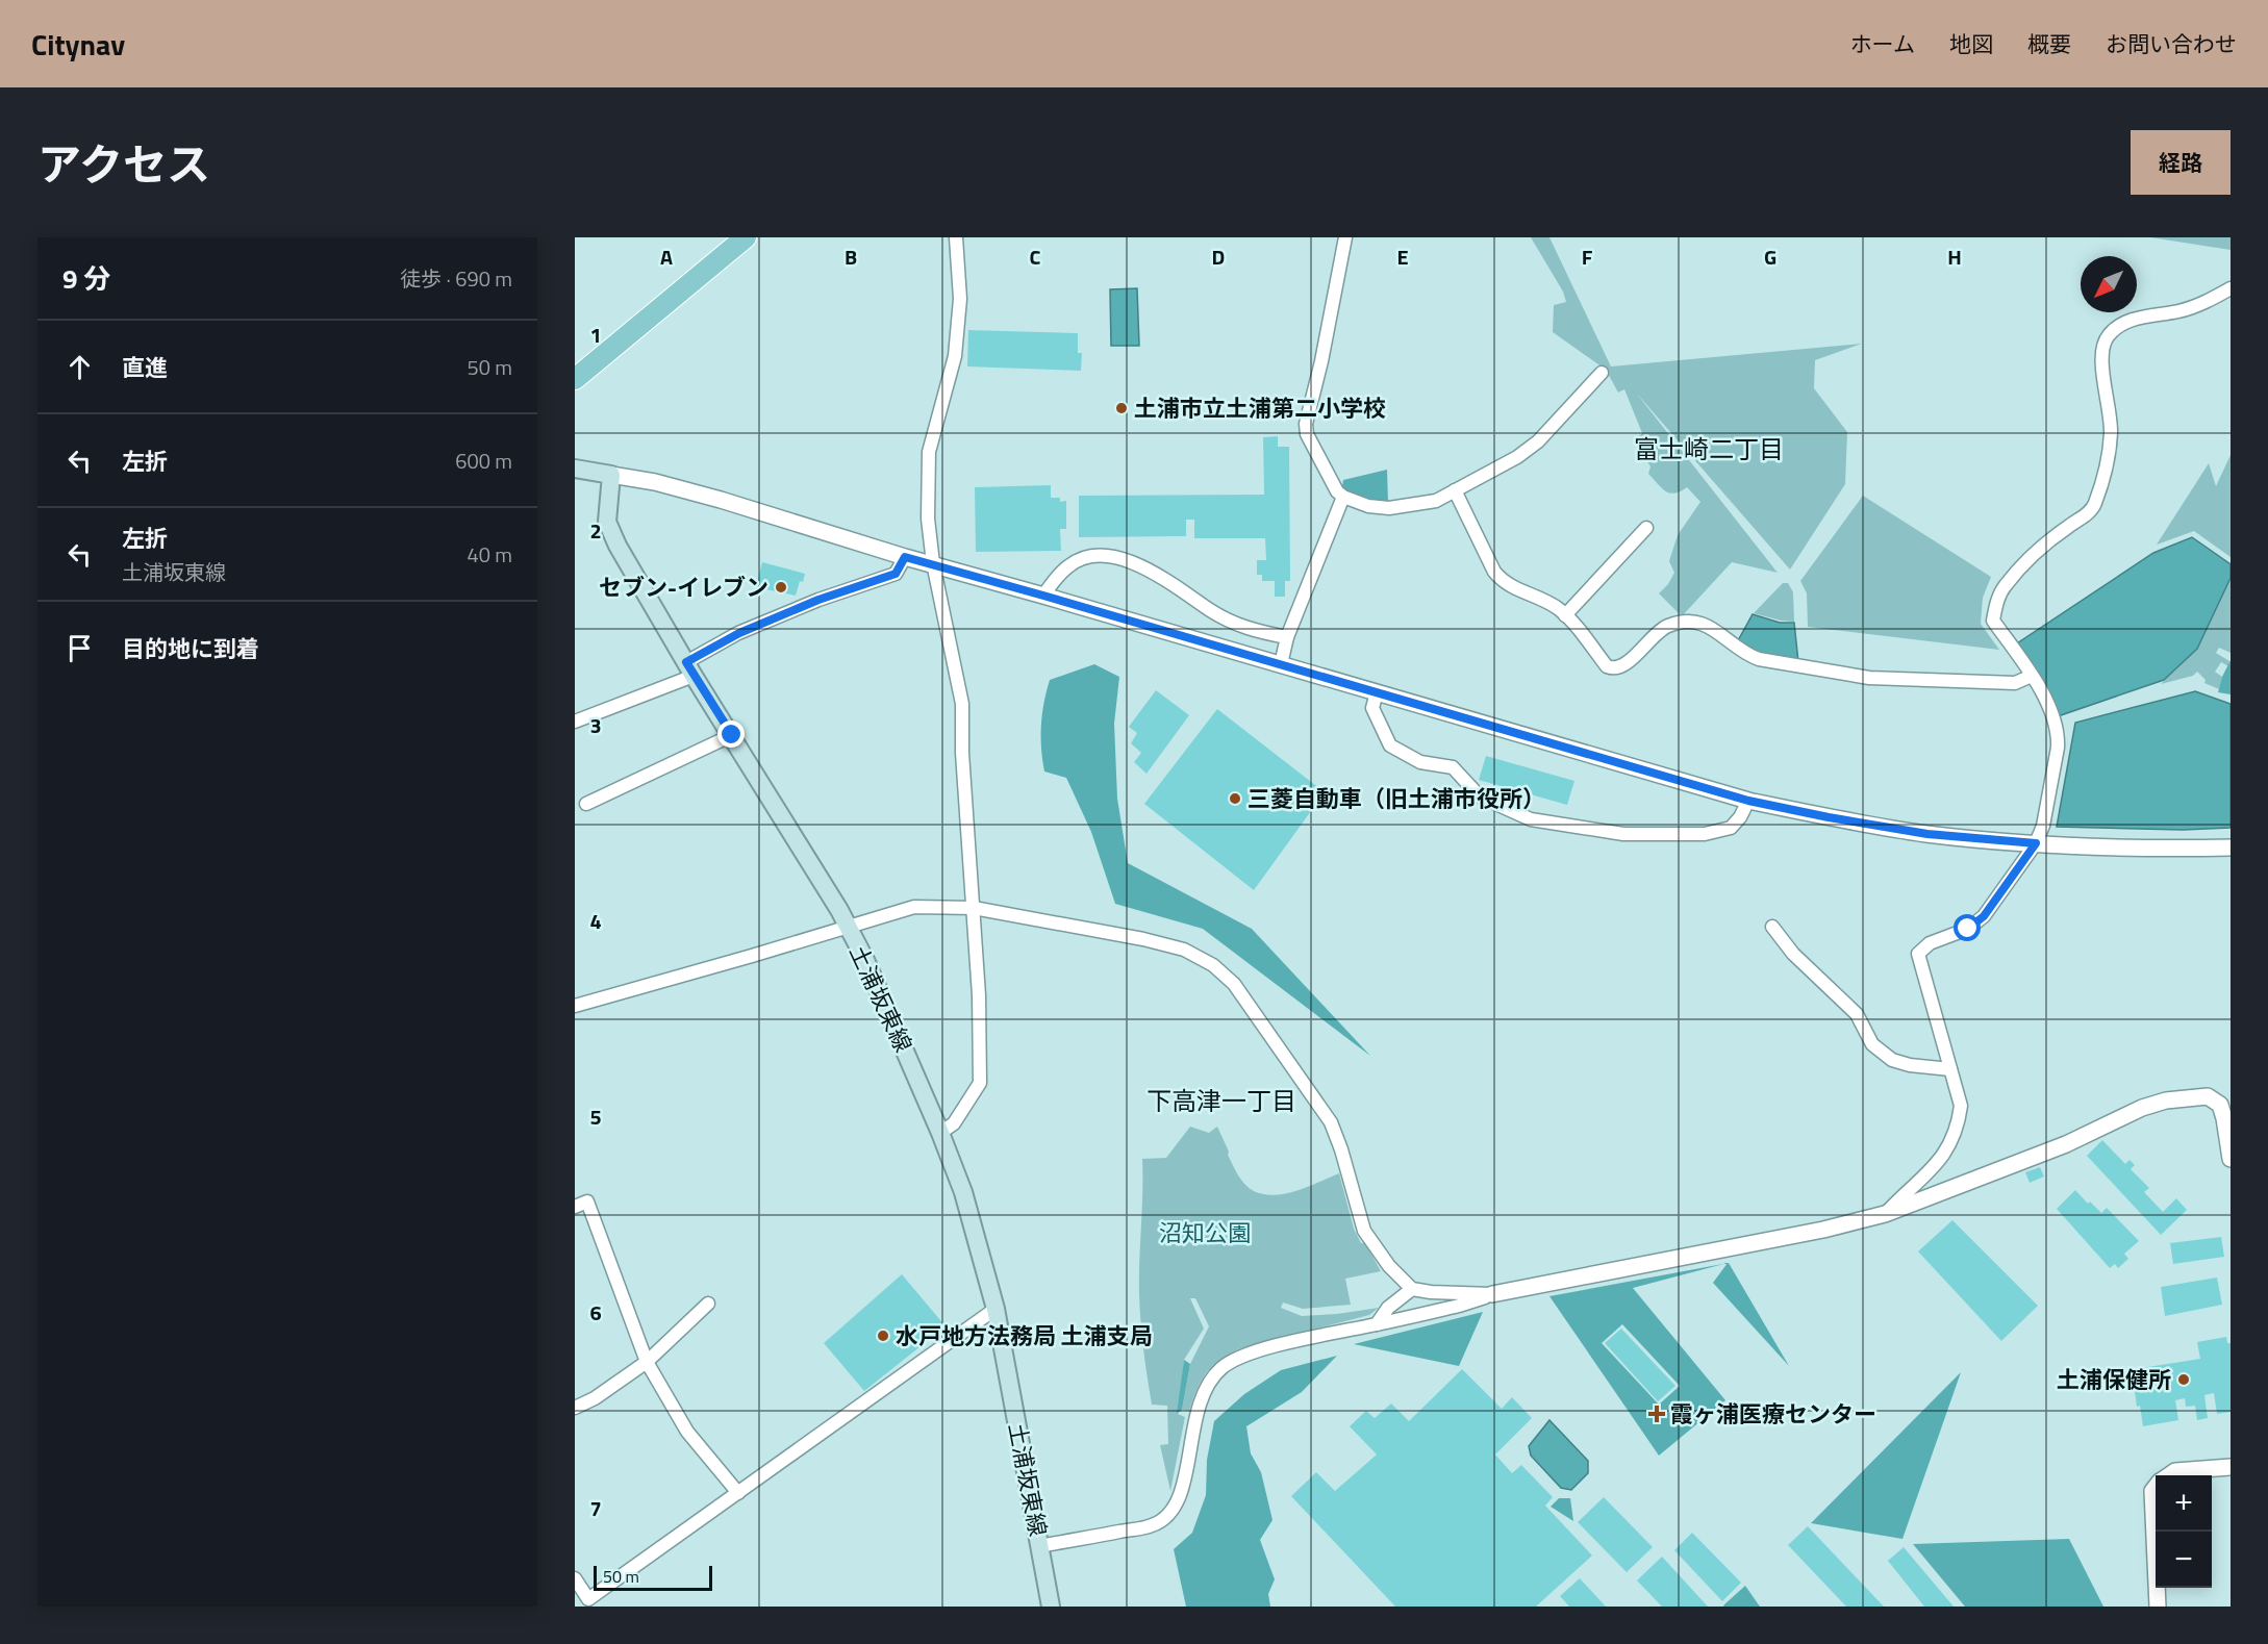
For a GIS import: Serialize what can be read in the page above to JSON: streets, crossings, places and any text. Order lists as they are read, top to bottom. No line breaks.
{"streets":{"main road":["土浦坂東線"]},"districts":["富士崎二丁目","下高津一丁目"],"parks":["沼知公園"],"places":{"other":["土浦市立土浦第二小学校","セブン-イレブン","三菱自動車（旧土浦市役所）","水戸地方法務局 土浦支局","土浦保健所"],"health":["霞ヶ浦医療センター"]},"scale_bar":"50 m","north":"bottom left","page":{"header":"Citynav","nav":["ホーム","地図","概要","お問い合わせ"],"title":"アクセス","buttons":"経路","heading":["9 分","徒歩 · 690 m"],"list":[["直進","50 m"],["左折","600 m"],["左折","土浦坂東線","40 m"],"目的地に到着"],"map_buttons":["+","−"],"scale":"50 m"},"grid":{"columns":["A","B","C","D","E","F","G","H"],"rows":["1","2","3","4","5","6","7"]}}
